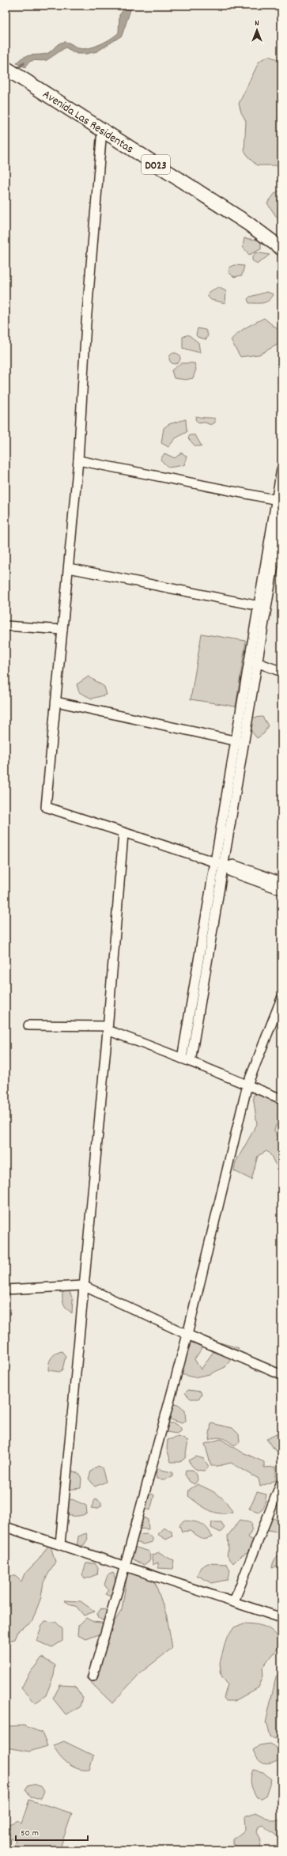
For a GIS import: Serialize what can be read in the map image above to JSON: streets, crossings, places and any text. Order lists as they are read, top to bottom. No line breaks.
{"streets":{"main road":["Avenida Las Residentas","D023"]},"scale_bar":"50 m","north":"top"}
